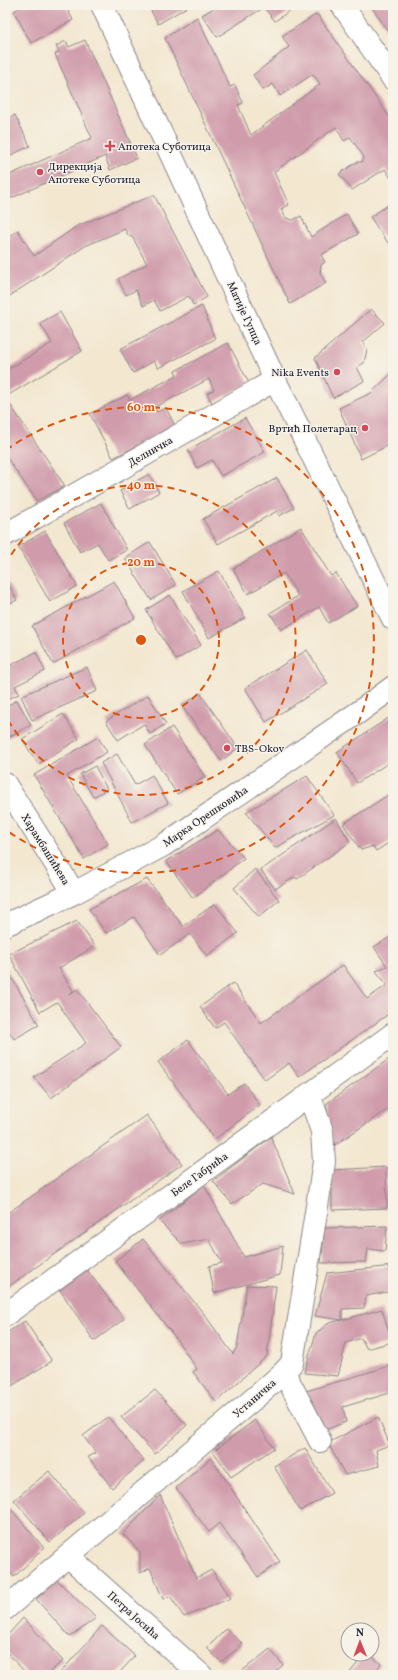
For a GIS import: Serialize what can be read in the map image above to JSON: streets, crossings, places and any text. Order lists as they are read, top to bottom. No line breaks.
{"streets":{"street":["Матије Гупца","Делничка","Марка Орешковића","Харамбашићева","Беле Габрића","Устаничка","Петра Јосића"]},"crossings":[["Матије Гупца","Делничка"],["Марка Орешковића","Харамбашићева"],["Беле Габрића","Устаничка"],["Устаничка","Петра Јосића"]],"places":{"health":["Апотека Суботица"],"other":["Дирекција Апотеке Суботица","Nika Events","Вртић Полетарац","TBS-Okov"]},"north":"top","rings":["60 m","40 m","20 m"]}
